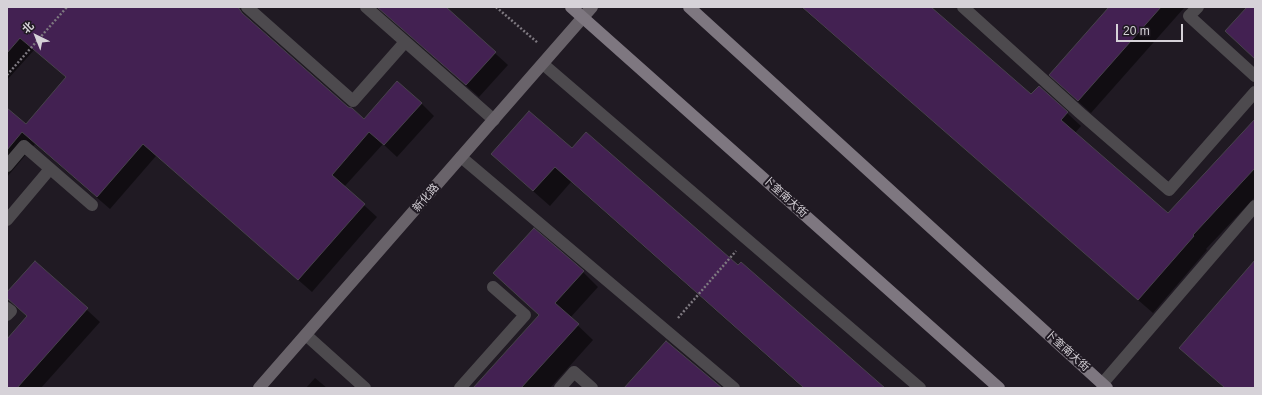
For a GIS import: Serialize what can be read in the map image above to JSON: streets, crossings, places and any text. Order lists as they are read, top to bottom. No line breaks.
{"streets":{"main road":["卜奎南大街"],"street":["新化路"]},"crossings":[["卜奎南大街","新化路"]],"scale_bar":"20 m","north":"top left"}
